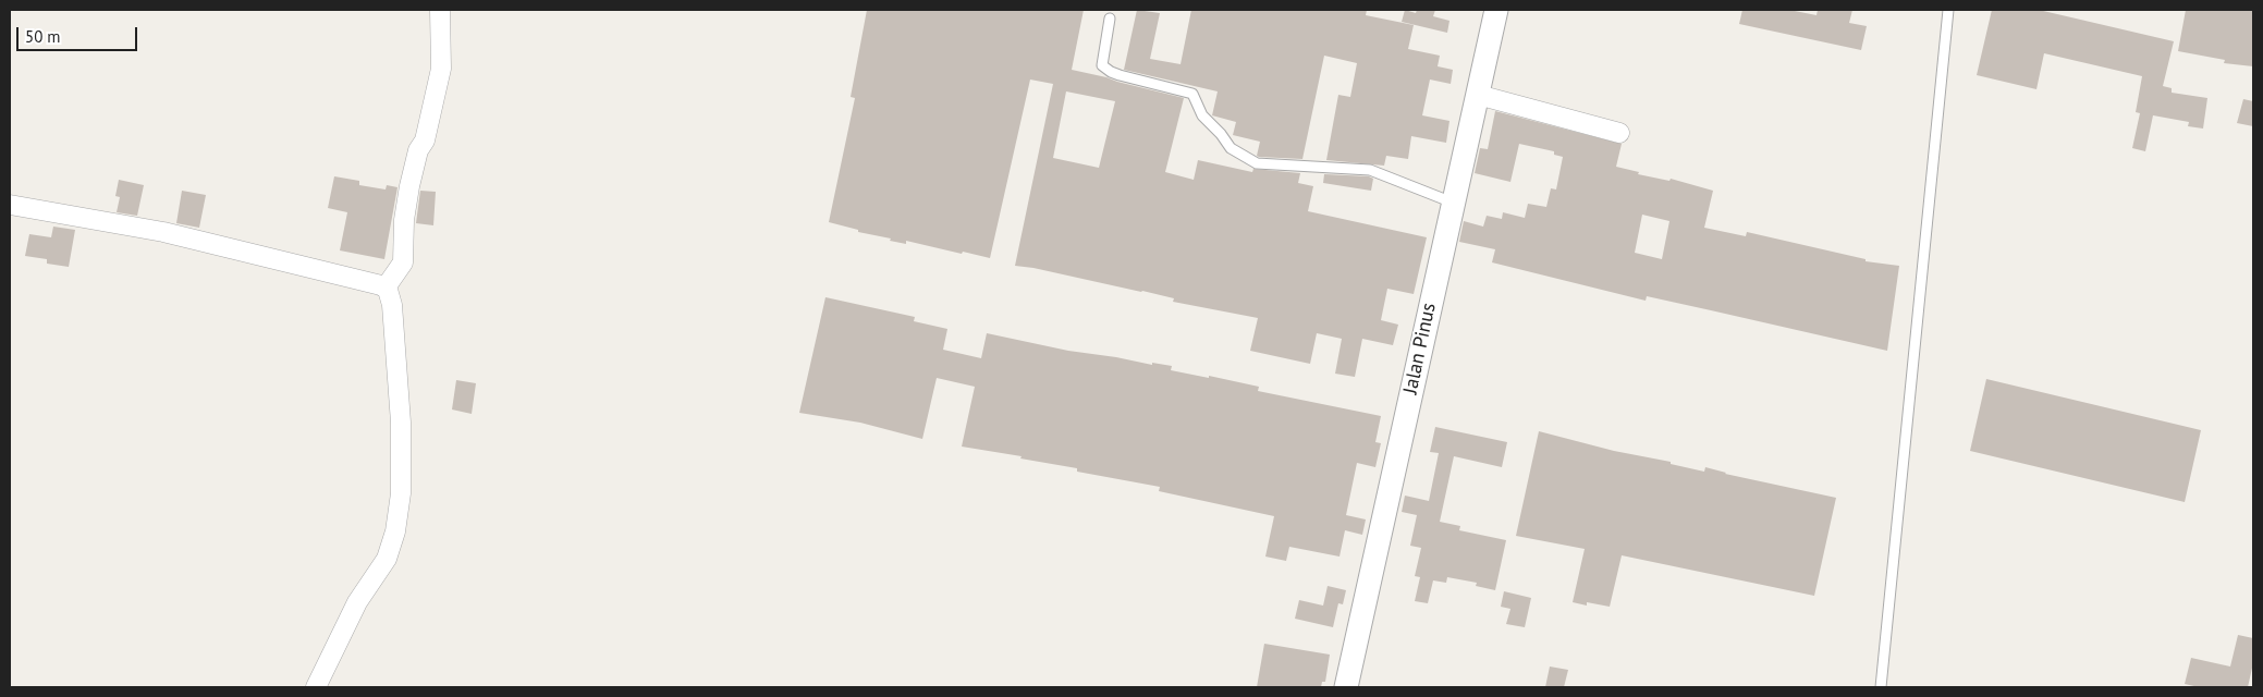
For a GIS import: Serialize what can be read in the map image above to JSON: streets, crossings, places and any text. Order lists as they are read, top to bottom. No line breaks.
{"streets":{"street":["Jalan Pinus"]},"scale_bar":"50 m"}
